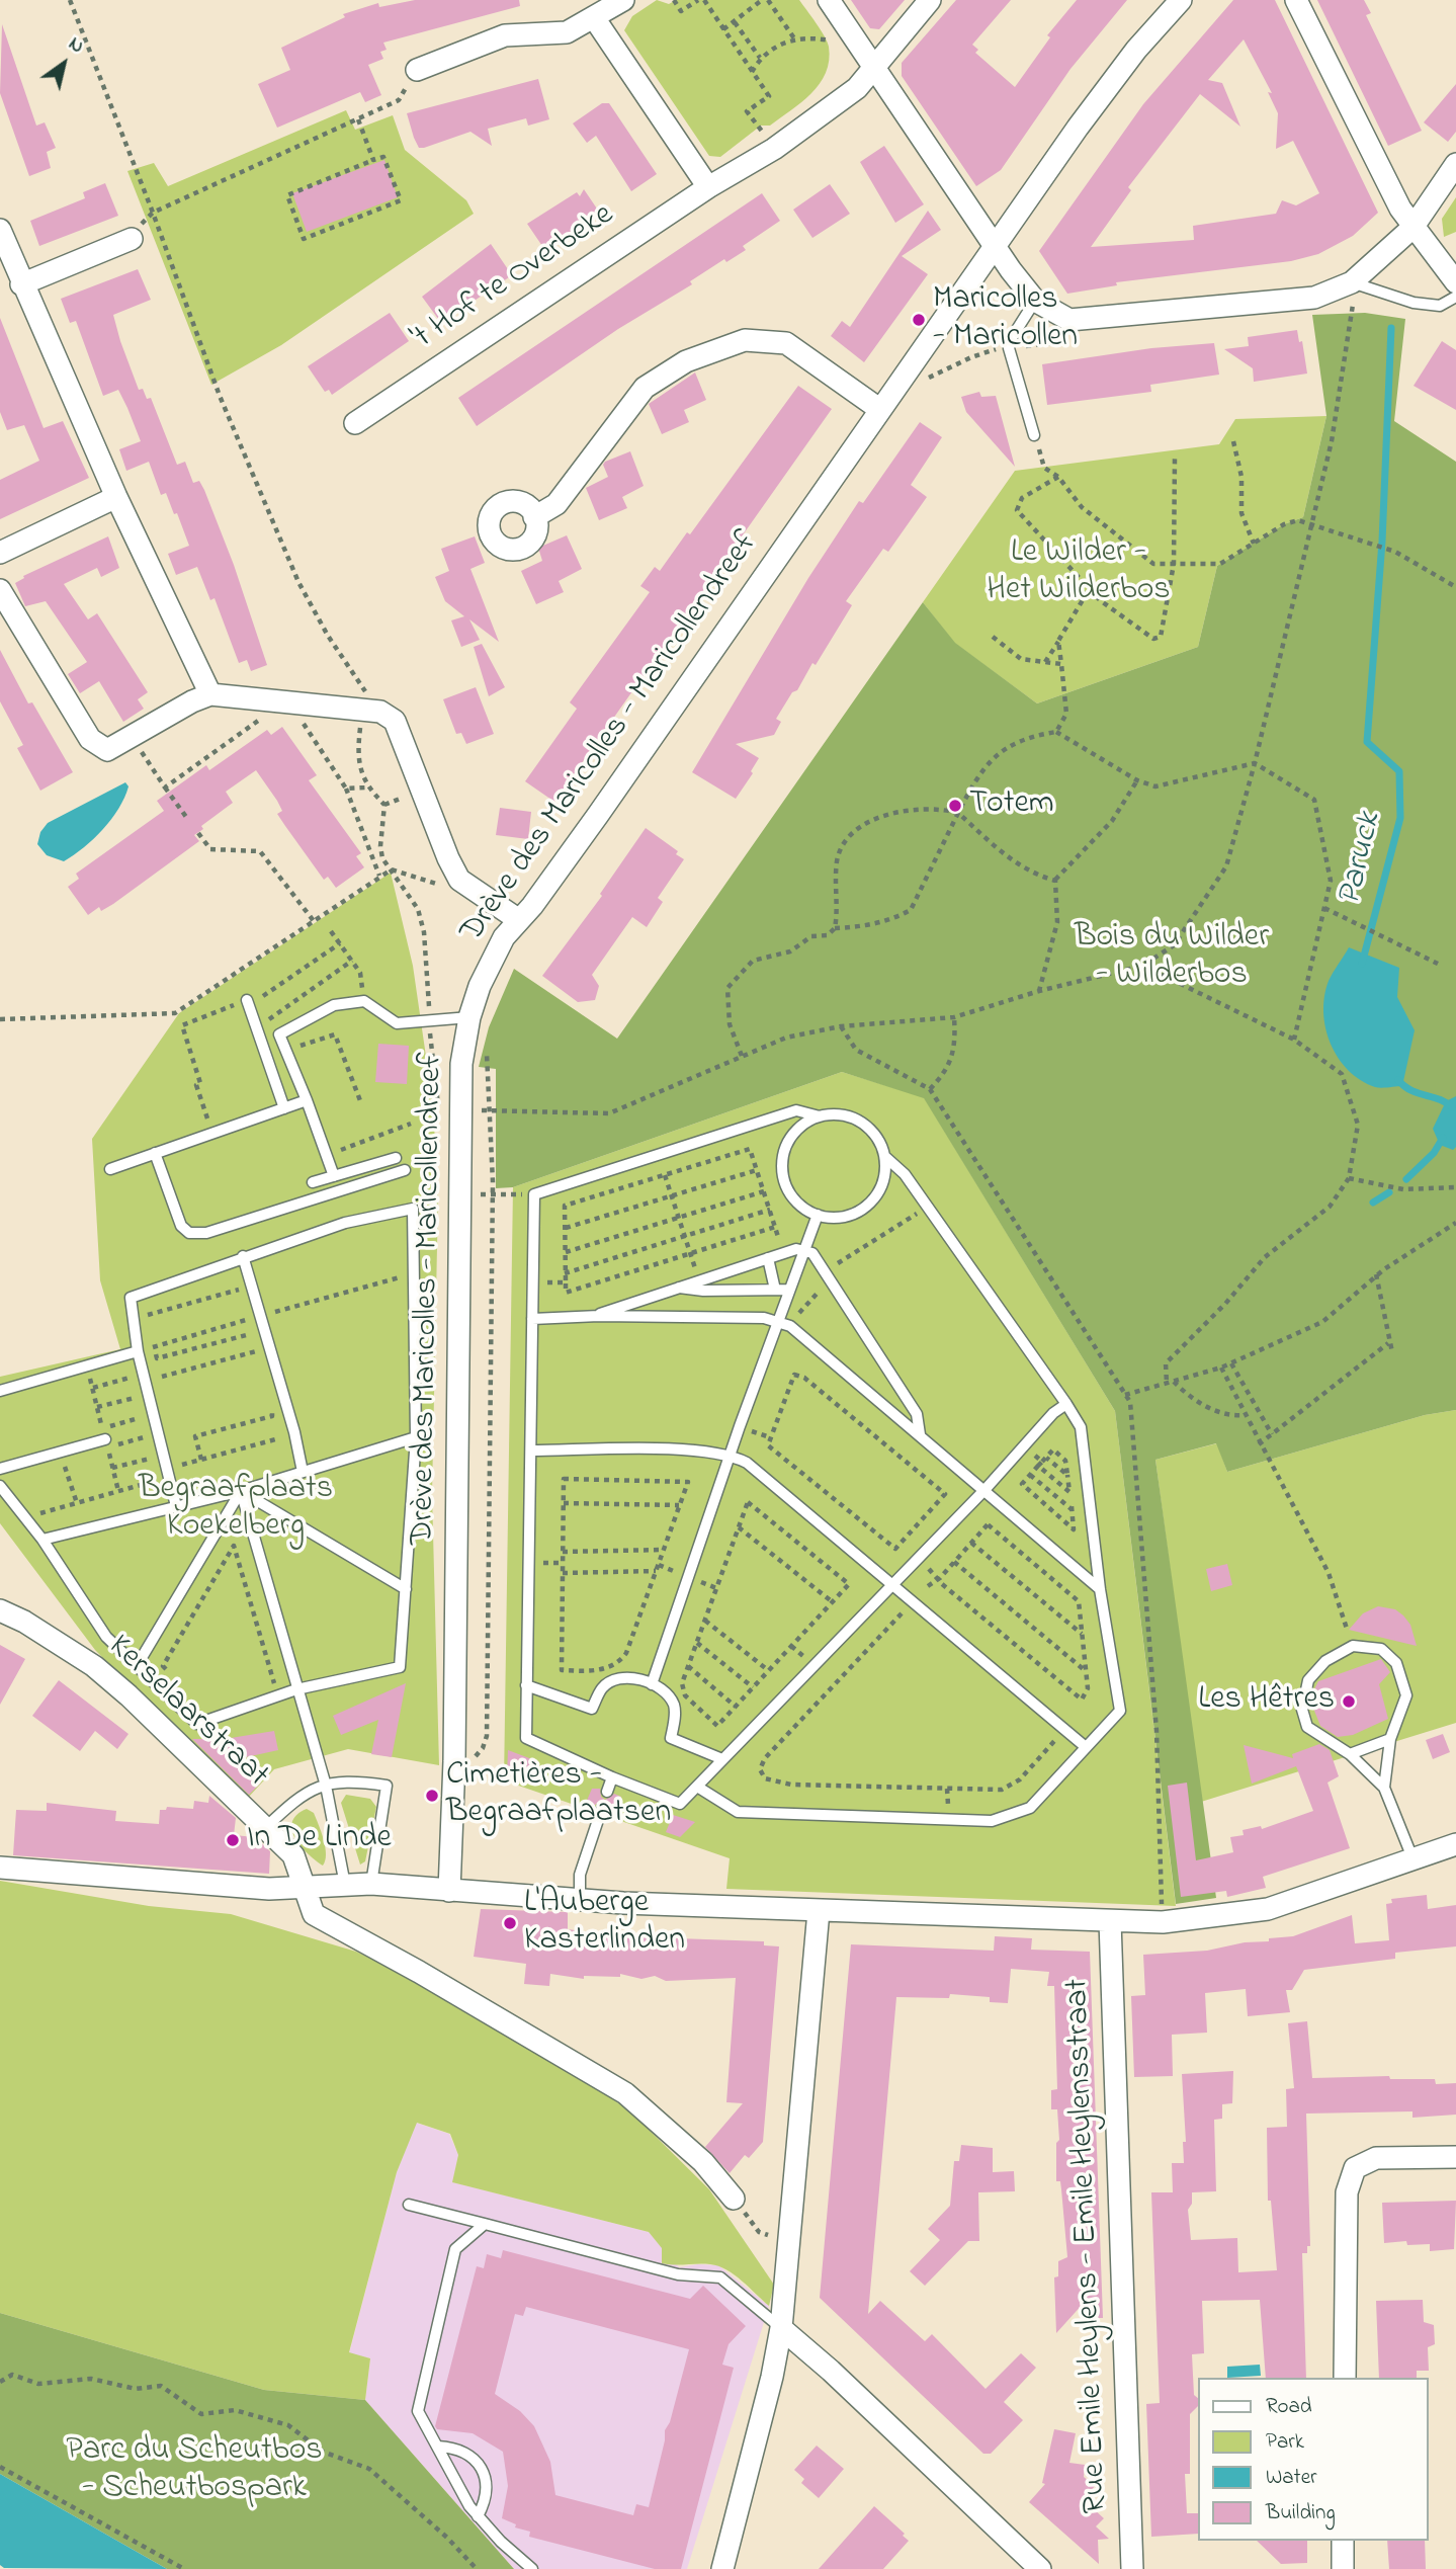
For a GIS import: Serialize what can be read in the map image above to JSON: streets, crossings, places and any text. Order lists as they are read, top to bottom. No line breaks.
{"streets":{"street":["'t Hof te Overbeke","Drève des Maricolles - Maricollendreef","Kerselaarstraat","Rue Emile Heylens - Emile Heylensstraat"]},"water":["Paruck"],"parks":["Le Wilder - Het Wilderbos","Bois du Wilder - Wilderbos","Begraafplaats Koekelberg","Parc du Scheutbos - Scheutbospark"],"places":["Maricolles - Maricollen","Totem","Les Hêtres","Cimetières - Begraafplaatsen","In De Linde","L'Auberge Kasterlinden"],"legend":["Road","Park","Water","Building"],"north":"top right"}
